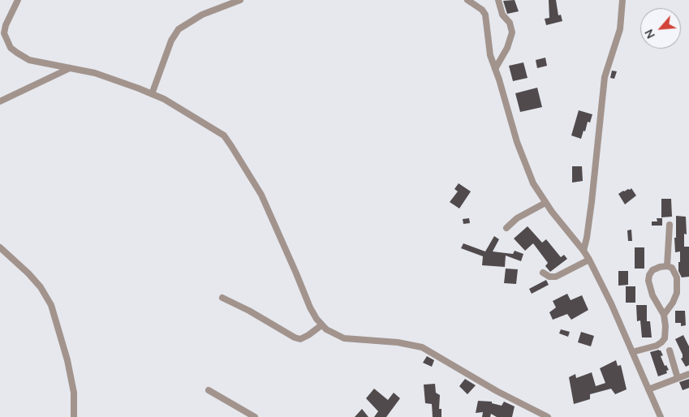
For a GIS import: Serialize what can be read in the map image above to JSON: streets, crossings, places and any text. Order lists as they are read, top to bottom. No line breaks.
{"north":"bottom left"}
